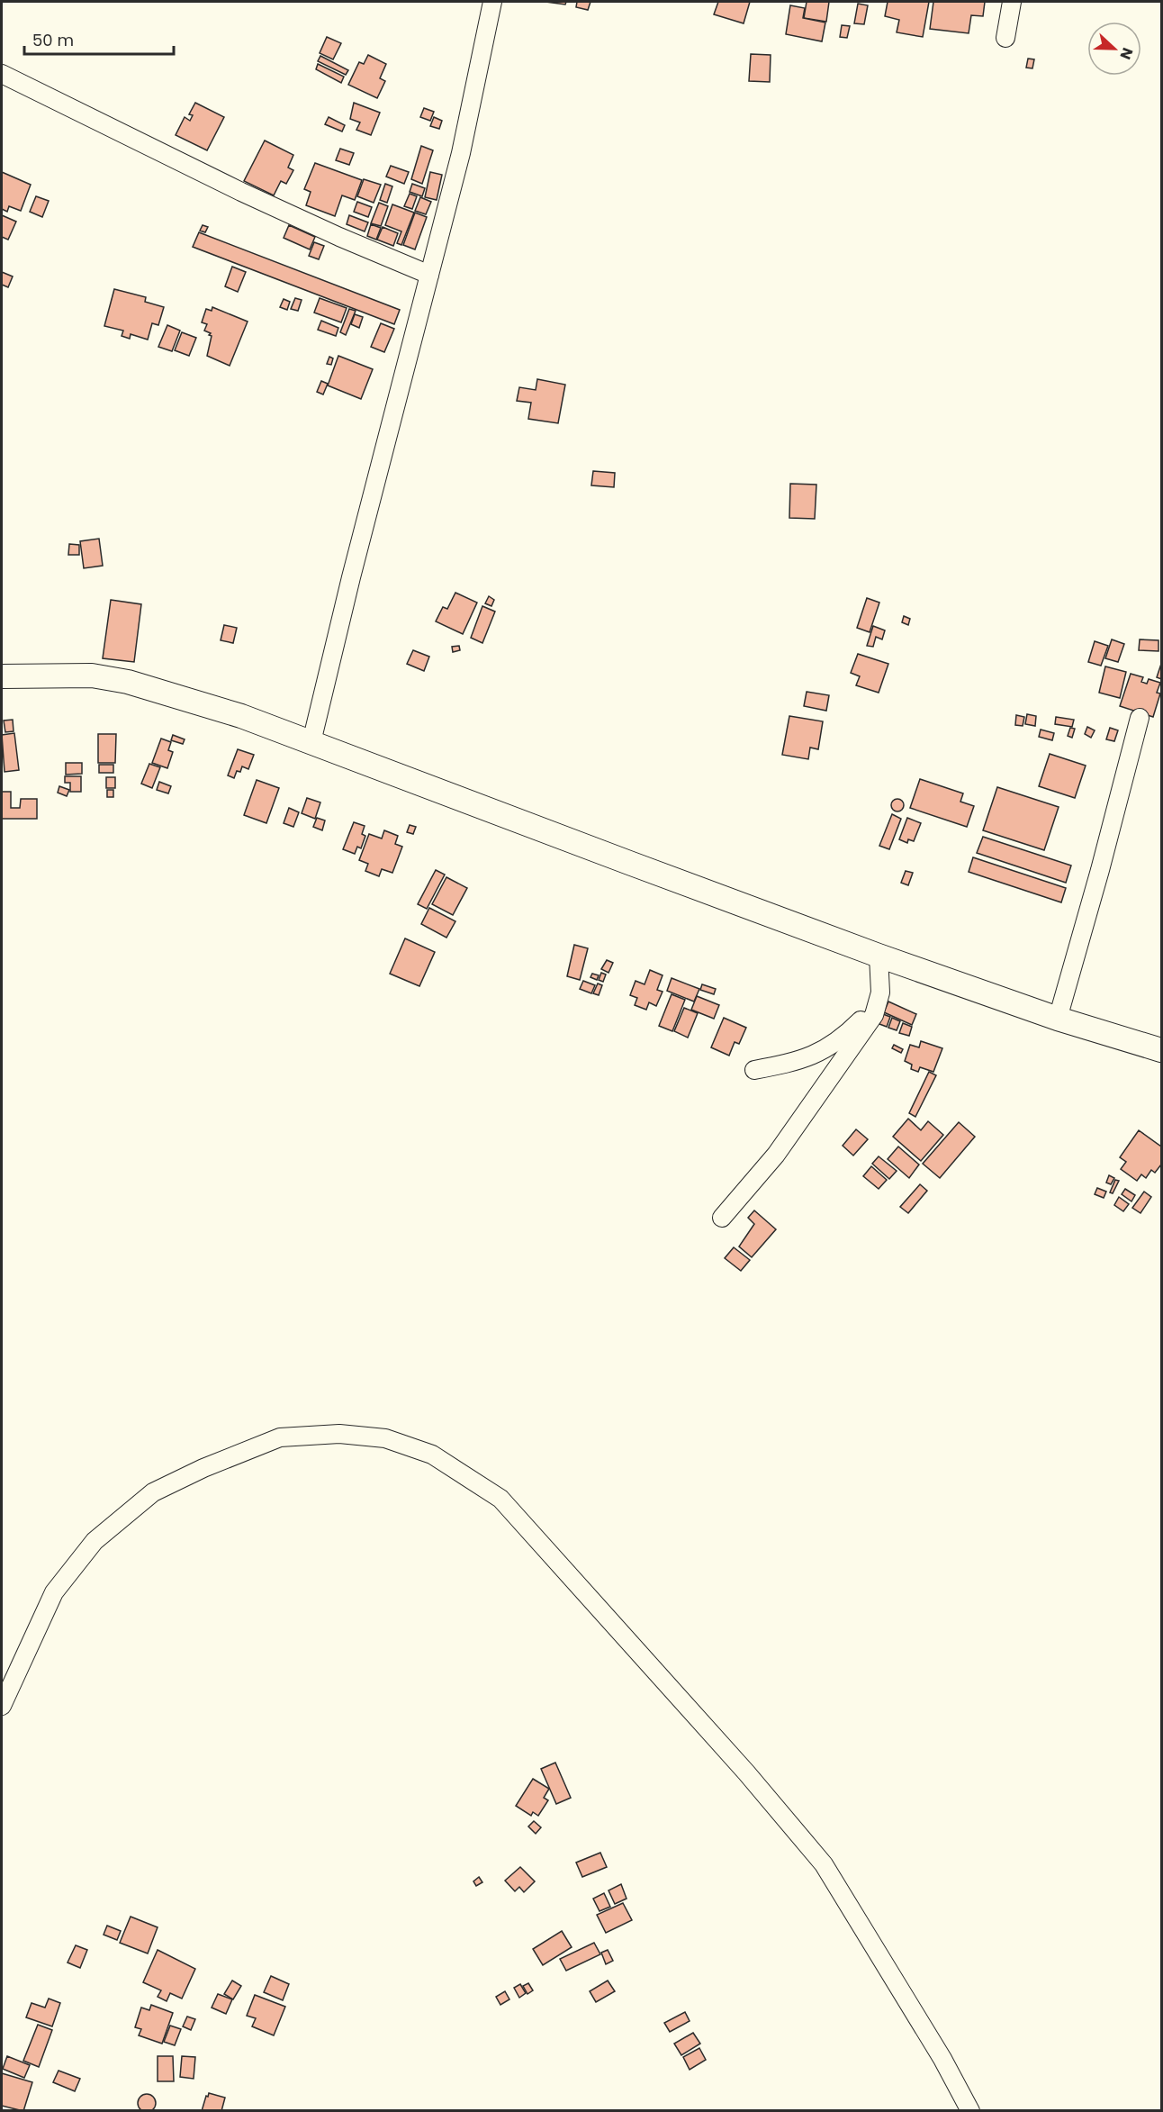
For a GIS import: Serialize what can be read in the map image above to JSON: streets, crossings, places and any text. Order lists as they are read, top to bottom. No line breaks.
{"scale_bar":"50 m","north":"right"}
